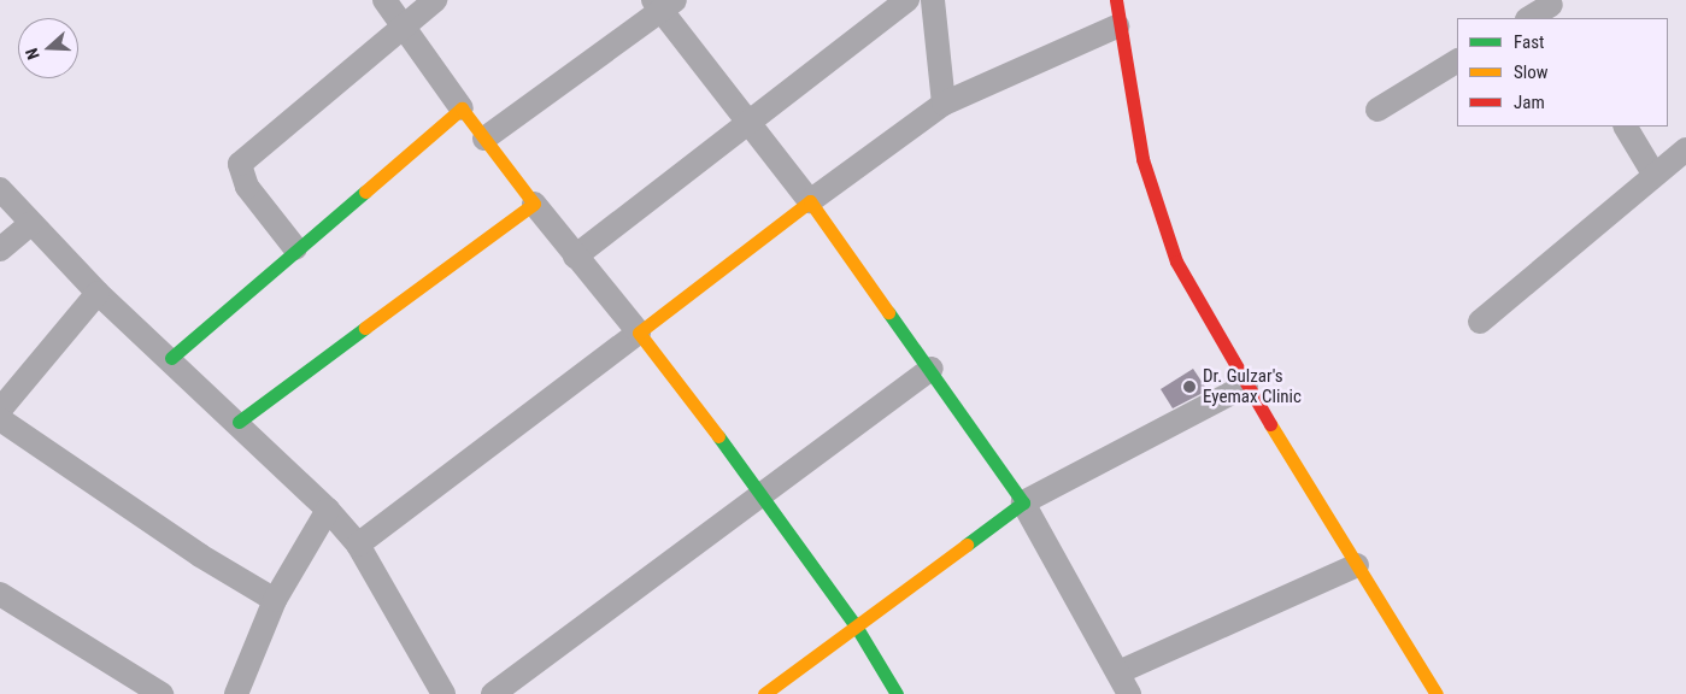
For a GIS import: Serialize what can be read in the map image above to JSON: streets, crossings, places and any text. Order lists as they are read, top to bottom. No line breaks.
{"places":["Dr. Gulzar's Eyemax Clinic"],"legend":["Fast","Slow","Jam"],"north":"left"}
